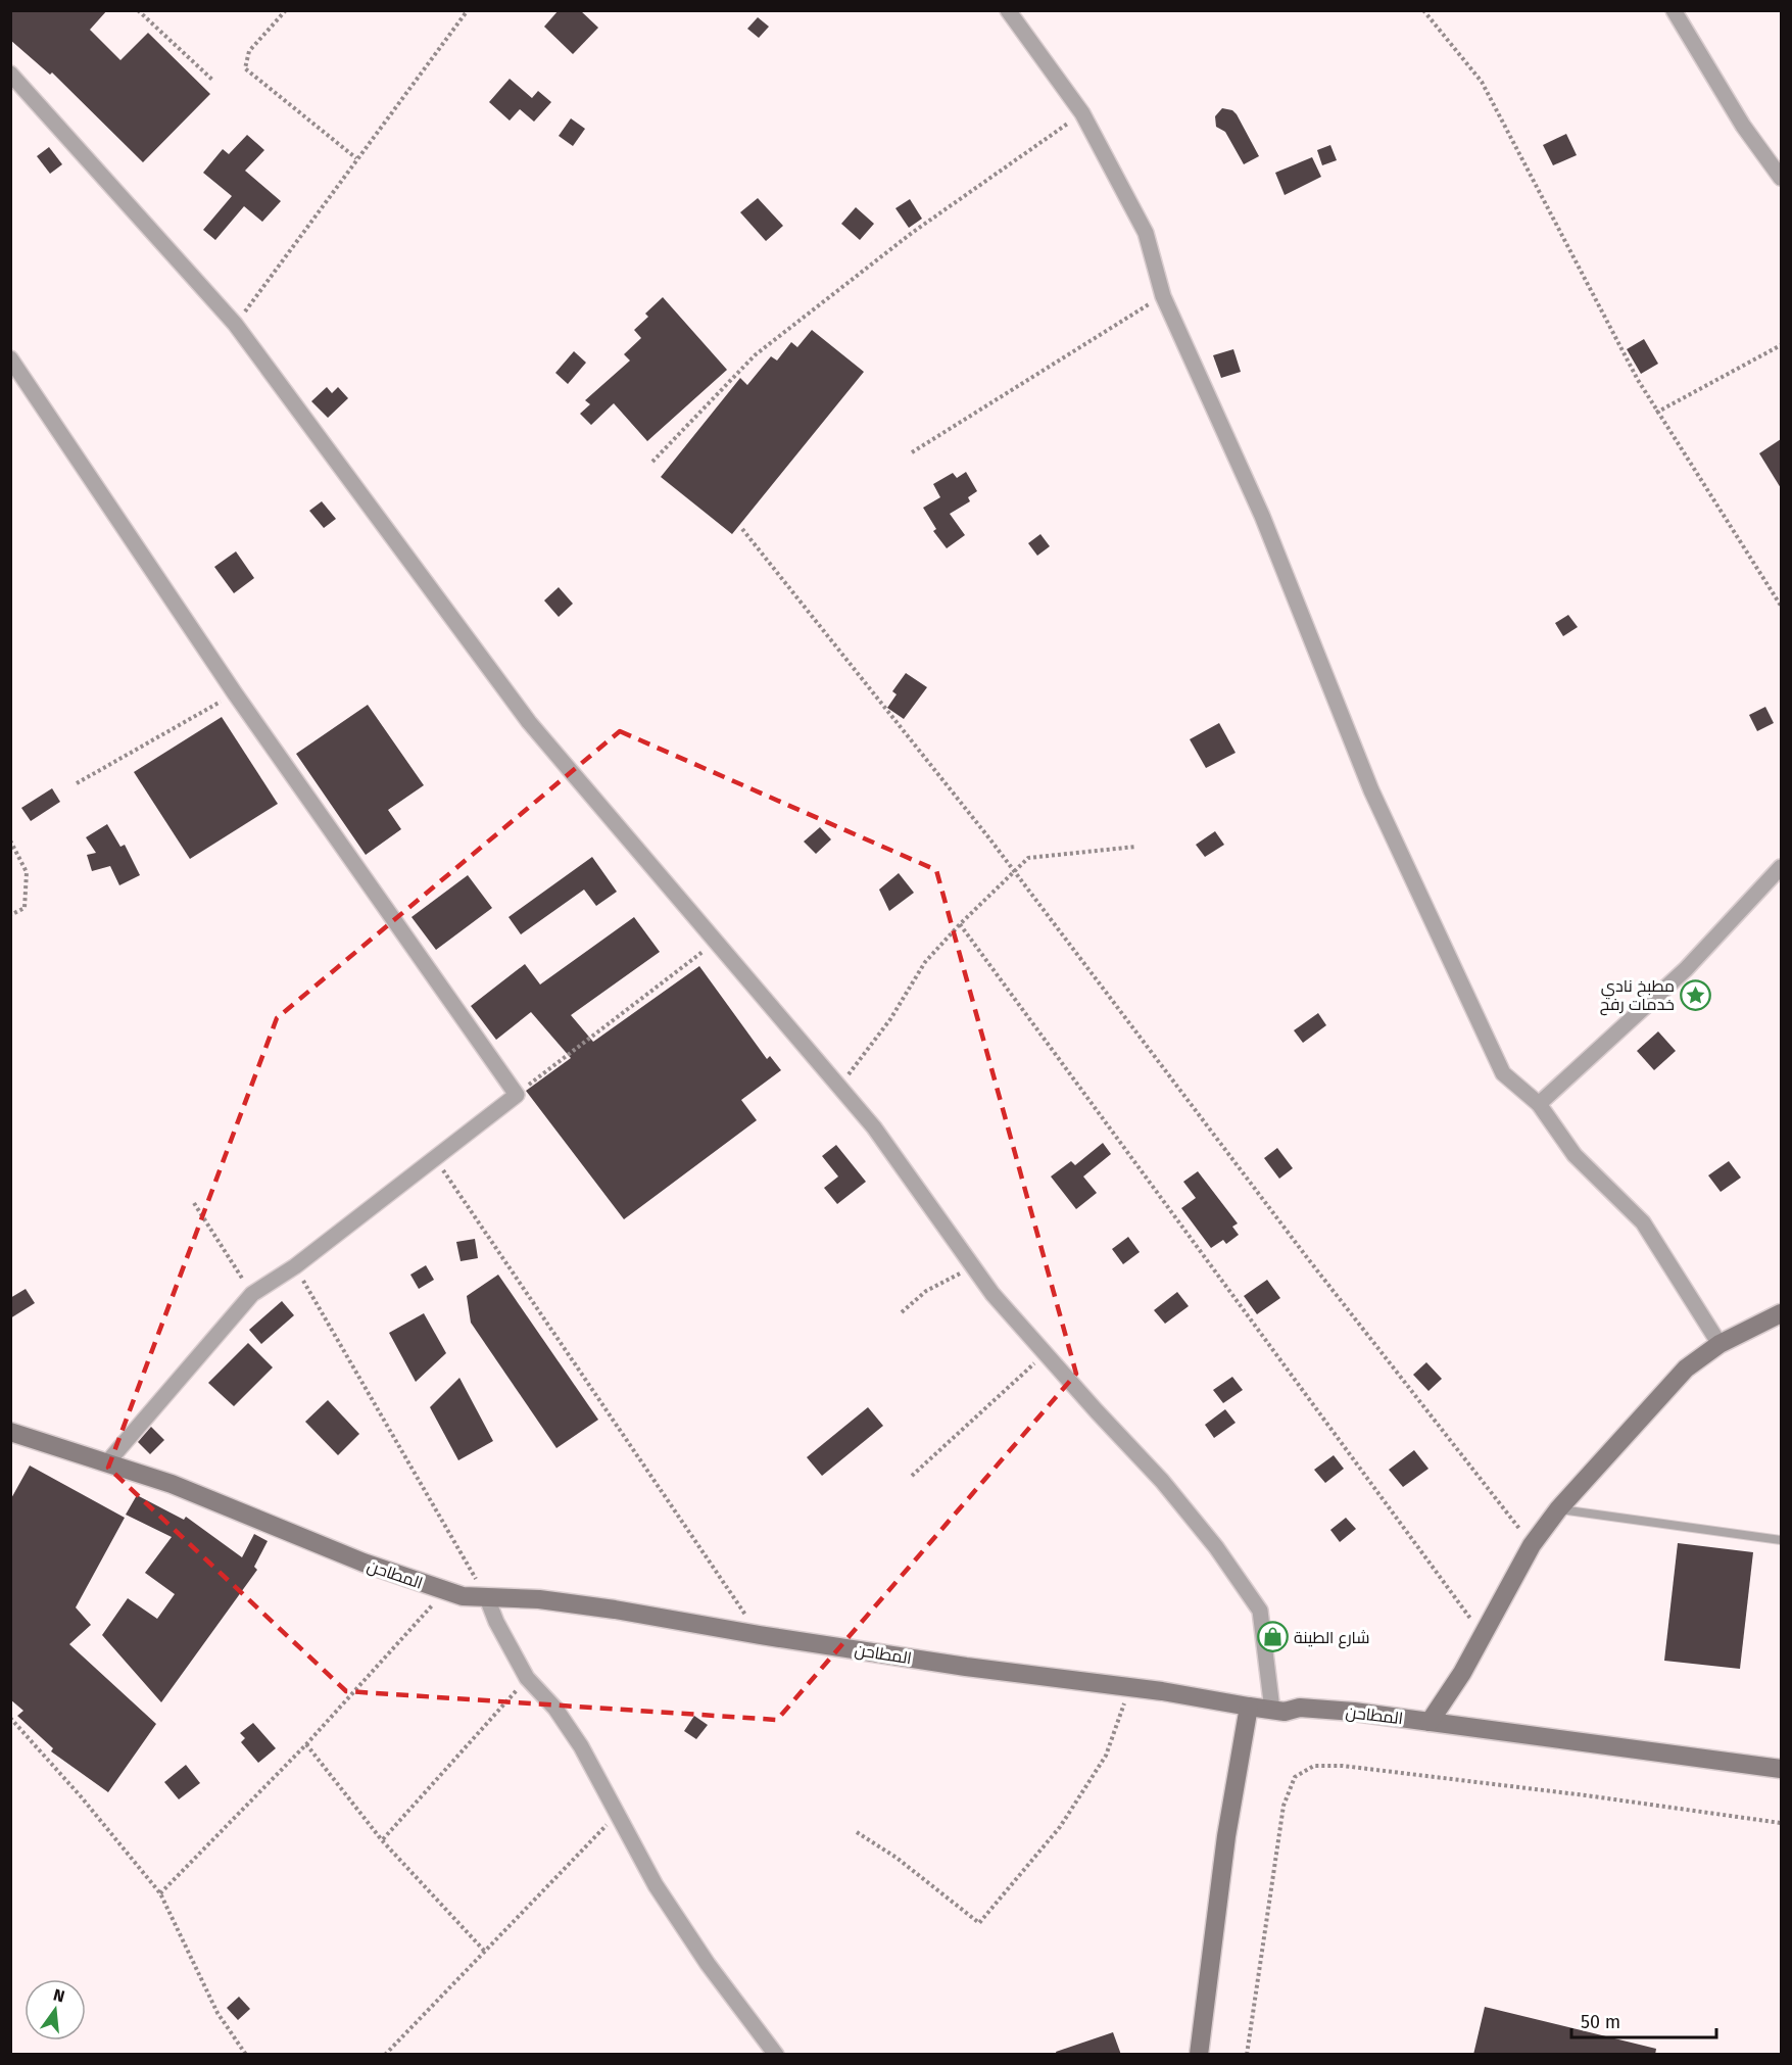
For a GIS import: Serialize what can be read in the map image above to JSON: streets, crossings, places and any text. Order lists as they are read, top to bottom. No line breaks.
{"streets":{"main road":["المطاحن"]},"places":{"place":["مطبخ نادي خدمات رفح"],"shop":["شارع الطينة"]},"scale_bar":"50 m","north":"top"}
